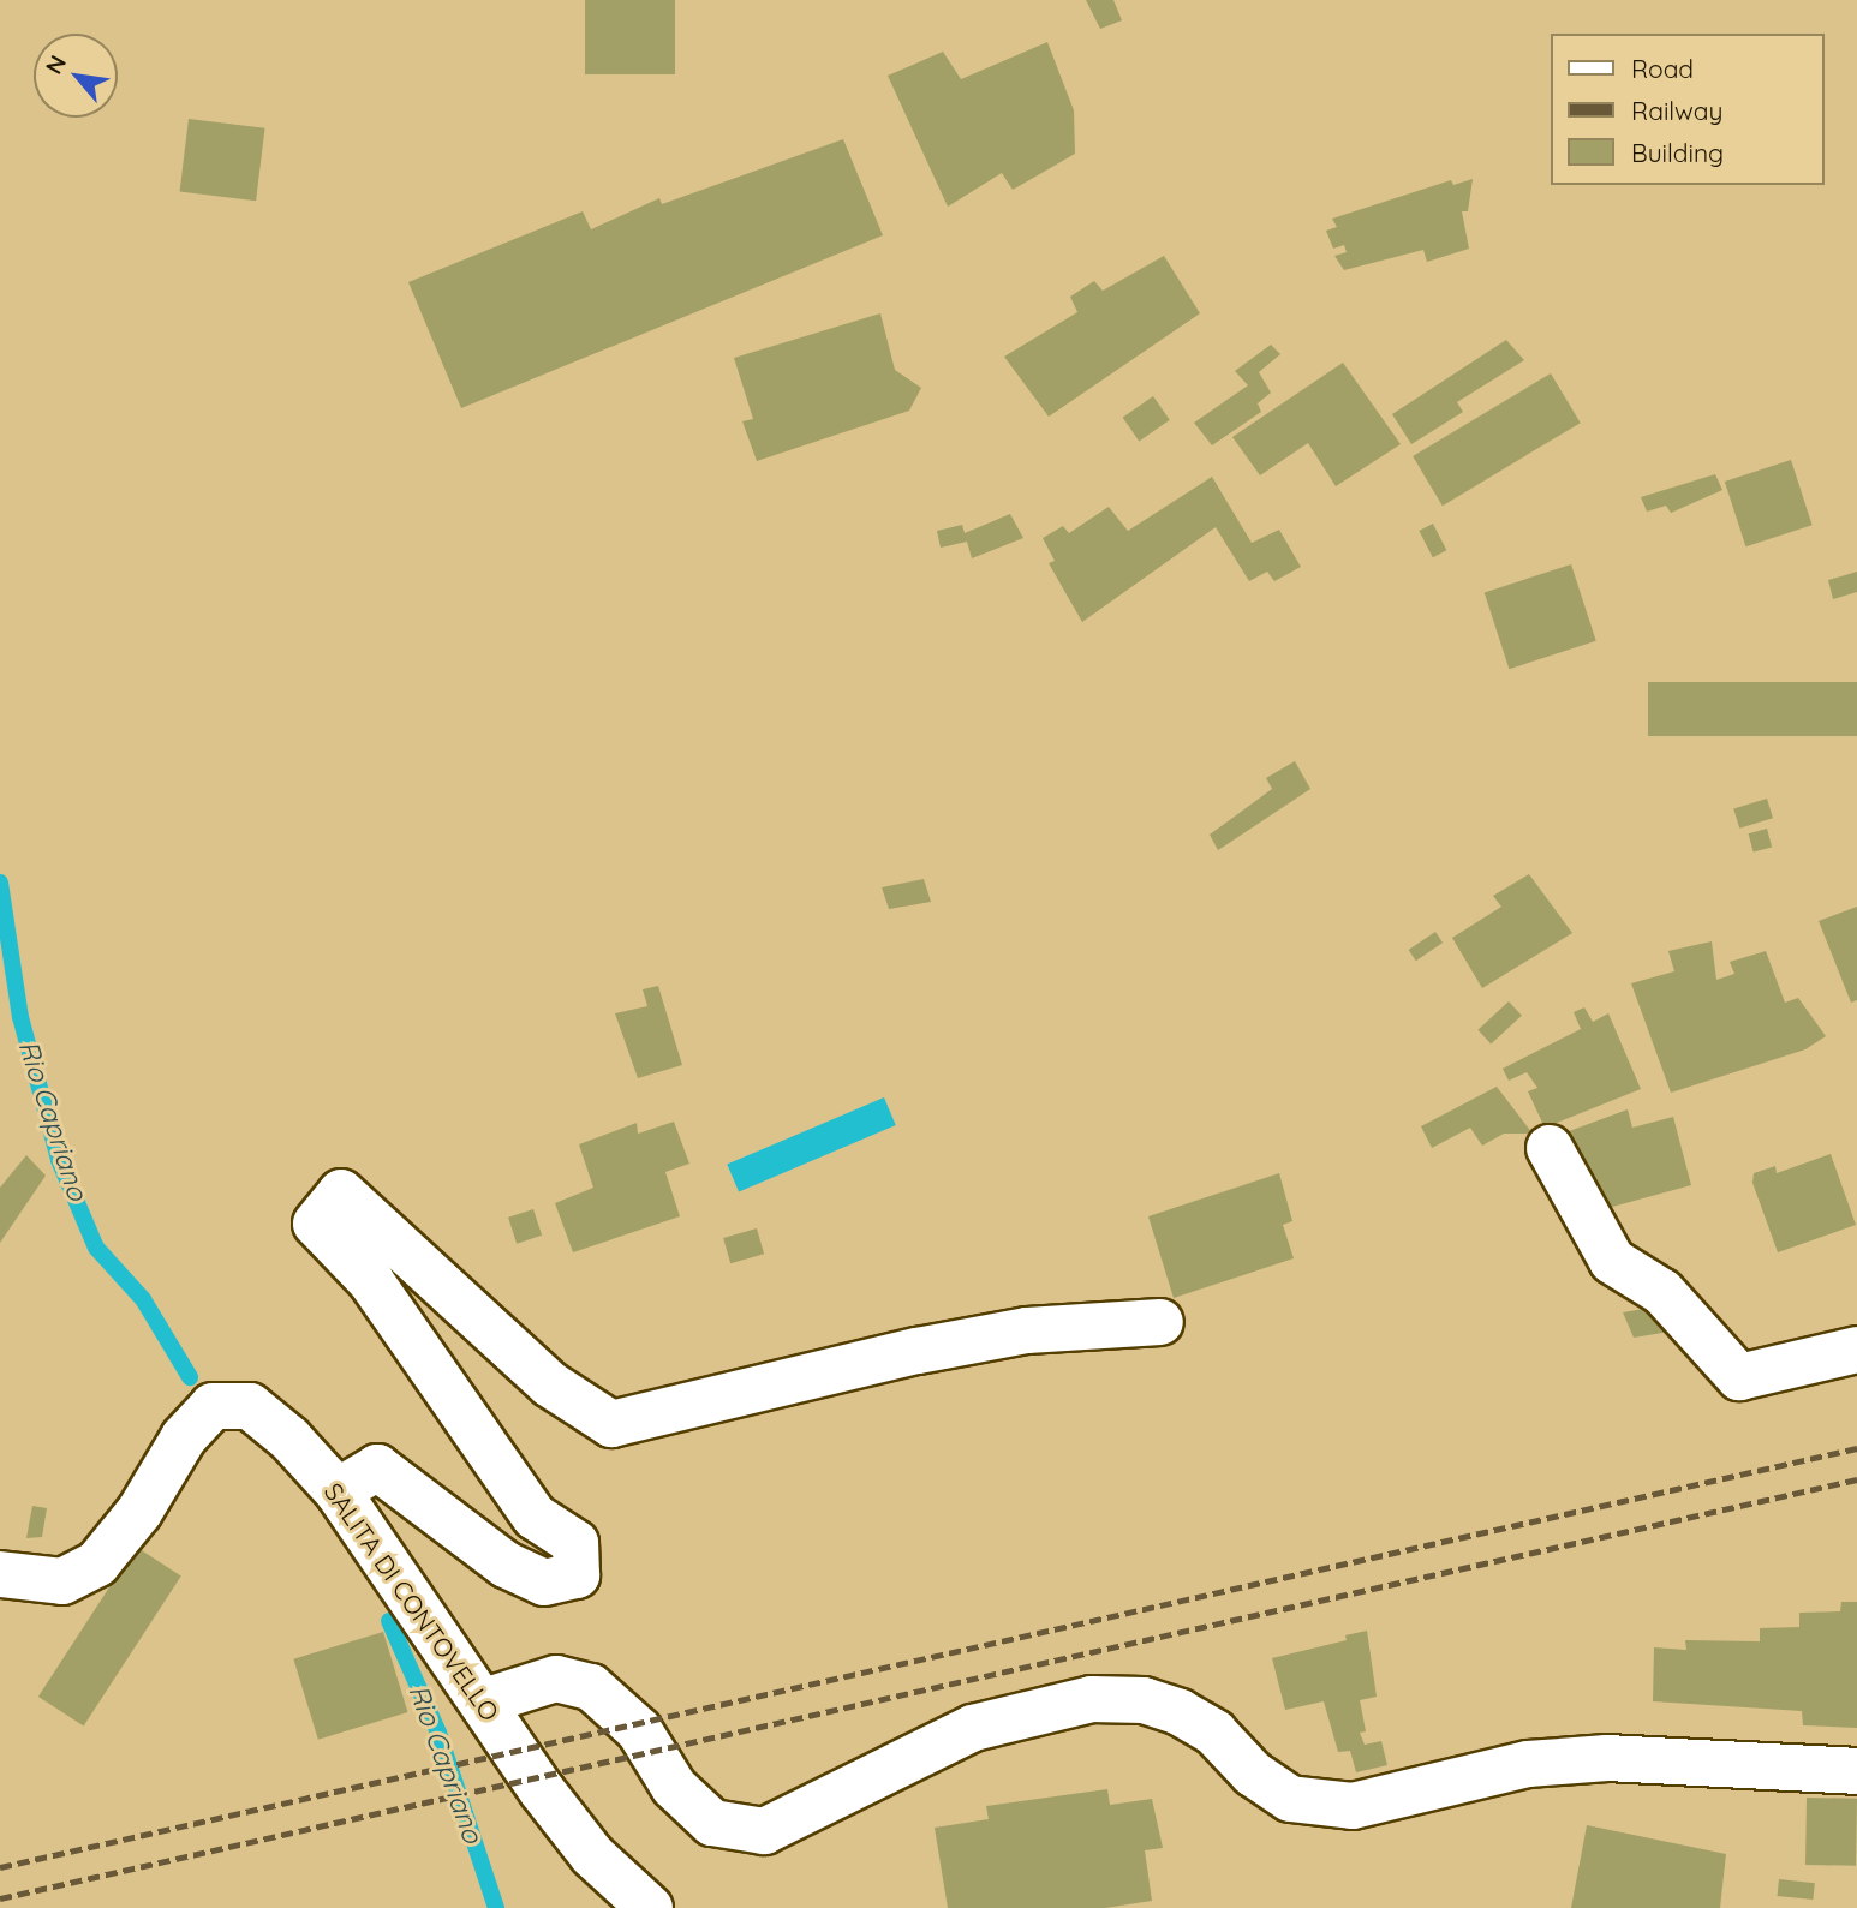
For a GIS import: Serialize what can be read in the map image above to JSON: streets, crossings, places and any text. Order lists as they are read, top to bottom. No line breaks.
{"streets":{"street":["SALITA DI CONTOVELLO"]},"water":["Rio Capriano"],"legend":["Road","Railway","Building"],"north":"top left"}
